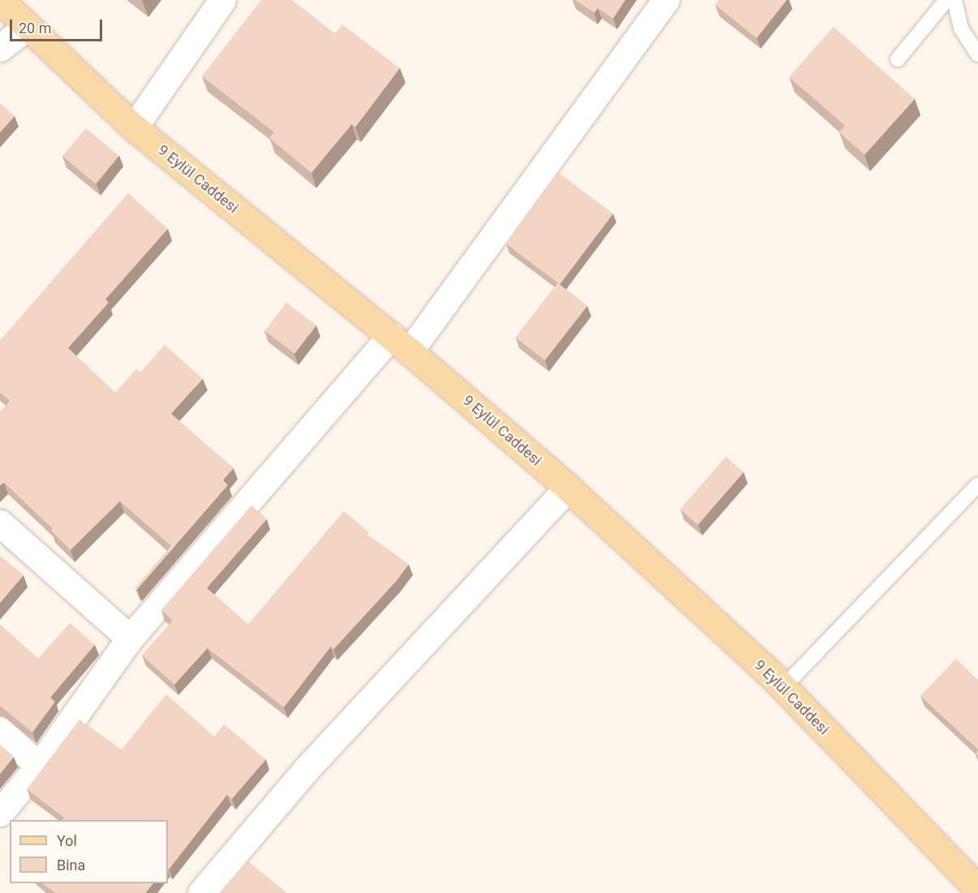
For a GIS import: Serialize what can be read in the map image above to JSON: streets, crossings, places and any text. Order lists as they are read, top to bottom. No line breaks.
{"streets":{"main road":["9 Eylül Caddesi"]},"legend":["Yol","Bina"],"scale_bar":"20 m"}
